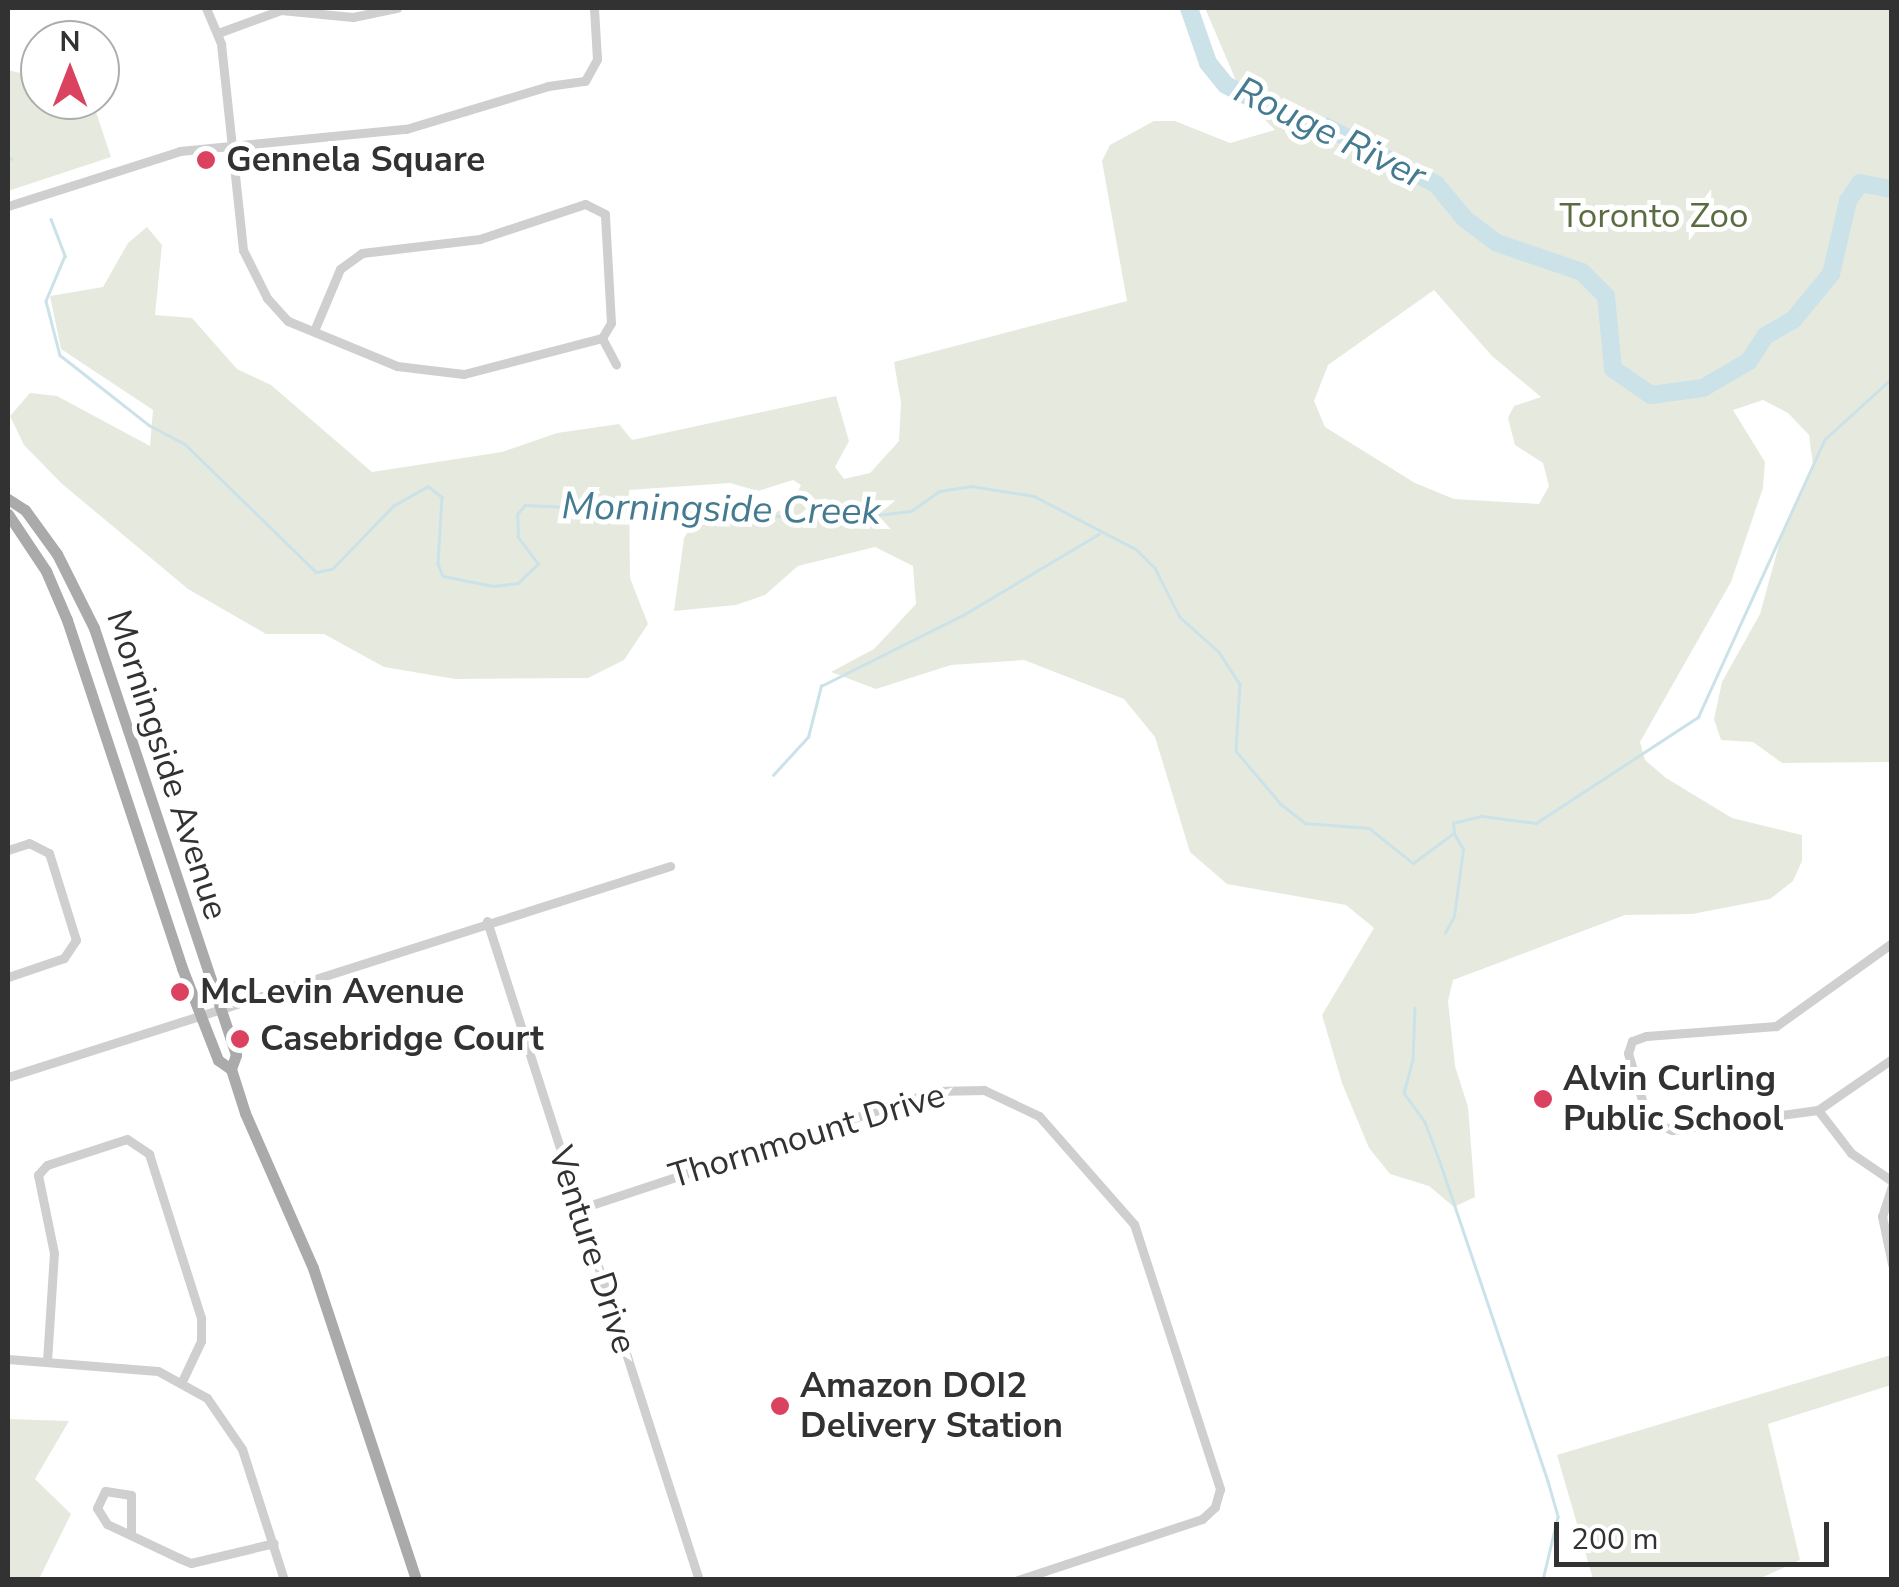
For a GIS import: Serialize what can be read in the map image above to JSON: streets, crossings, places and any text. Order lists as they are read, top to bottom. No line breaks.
{"streets":{"main road":["Morningside Avenue"],"street":["Thornmount Drive","Venture Drive"]},"crossings":[["Thornmount Drive","Venture Drive"]],"water":["Rouge River","Morningside Creek"],"parks":["Toronto Zoo"],"places":["Gennela Square","McLevin Avenue","Casebridge Court","Alvin Curling Public School","Amazon DOI2 Delivery Station"],"scale_bar":"200 m","north":"top"}
